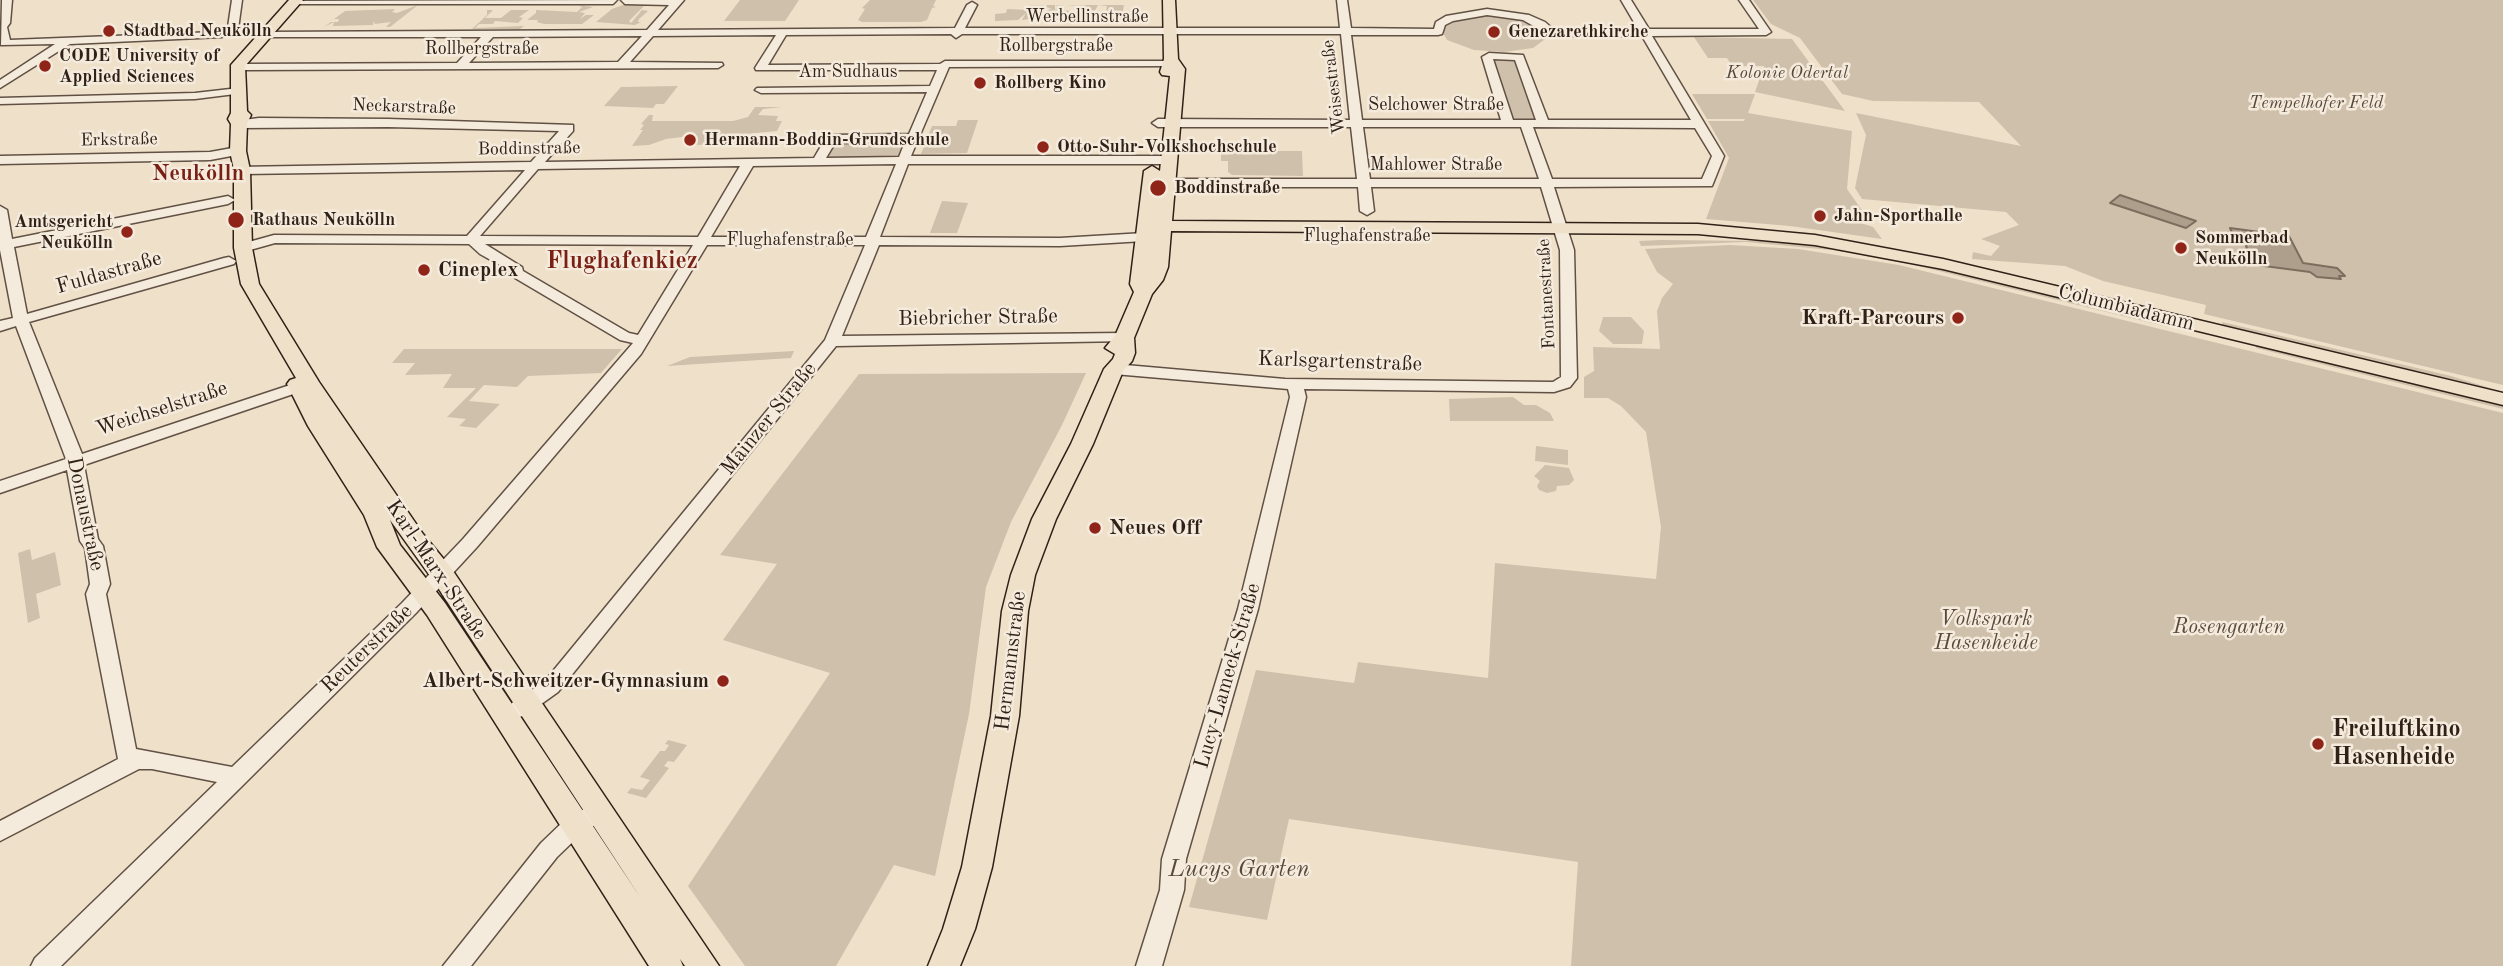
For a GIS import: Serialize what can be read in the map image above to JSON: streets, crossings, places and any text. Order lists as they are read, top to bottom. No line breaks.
{"streets":{"main road":["Flughafenstraße","Columbiadamm","Karl-Marx-Straße","Hermannstraße"],"street":["Werbellinstraße","Rollbergstraße","Am Sudhaus","Weisestraße","Selchower Straße","Neckarstraße","Erkstraße","Boddinstraße","Mahlower Straße","Fuldastraße","Fontanestraße","Biebricher Straße","Karlsgartenstraße","Weichselstraße","Mainzer Straße","Donaustraße","Reuterstraße","Lucy-Lameck-Straße"]},"crossings":[["Werbellinstraße","Rollbergstraße"],["Werbellinstraße","Weisestraße"],["Werbellinstraße","Karl-Marx-Straße"],["Werbellinstraße","Hermannstraße"],["Rollbergstraße","Mainzer Straße"],["Rollbergstraße","Karl-Marx-Straße"],["Rollbergstraße","Hermannstraße"],["Am Sudhaus","Mainzer Straße"],["Weisestraße","Selchower Straße"],["Weisestraße","Mahlower Straße"],["Selchower Straße","Mahlower Straße"],["Selchower Straße","Fontanestraße"],["Selchower Straße","Hermannstraße"],["Neckarstraße","Boddinstraße"],["Neckarstraße","Karl-Marx-Straße"],["Erkstraße","Karl-Marx-Straße"],["Boddinstraße","Mainzer Straße"],["Boddinstraße","Karl-Marx-Straße"],["Boddinstraße","Reuterstraße"],["Boddinstraße","Hermannstraße"],["Mahlower Straße","Fontanestraße"],["Mahlower Straße","Hermannstraße"],["Flughafenstraße","Fuldastraße"],["Flughafenstraße","Fontanestraße"],["Flughafenstraße","Columbiadamm"],["Flughafenstraße","Mainzer Straße"],["Flughafenstraße","Karl-Marx-Straße"],["Flughafenstraße","Reuterstraße"],["Flughafenstraße","Hermannstraße"],["Fuldastraße","Donaustraße"],["Fuldastraße","Karl-Marx-Straße"],["Fontanestraße","Columbiadamm"],["Fontanestraße","Karlsgartenstraße"],["Biebricher Straße","Mainzer Straße"],["Biebricher Straße","Hermannstraße"],["Karlsgartenstraße","Hermannstraße"],["Karlsgartenstraße","Lucy-Lameck-Straße"],["Weichselstraße","Donaustraße"],["Weichselstraße","Karl-Marx-Straße"],["Mainzer Straße","Karl-Marx-Straße"],["Karl-Marx-Straße","Reuterstraße"]],"districts":["Neukölln","Flughafenkiez"],"parks":["Kolonie Odertal","Tempelhofer Feld","Volkspark Hasenheide","Rosengarten","Lucys Garten"],"places":["Stadtbad Neukölln","Genezarethkirche","CODE University of Applied Sciences","Rollberg Kino","Hermann-Boddin-Grundschule","Otto-Suhr-Volkshochschule","Boddinstraße","Jahn-Sporthalle","Rathaus Neukölln","Amtsgericht Neukölln","Sommerbad Neukölln","Cineplex","Kraft-Parcours","Neues Off","Albert-Schweitzer-Gymnasium","Freiluftkino Hasenheide"]}
